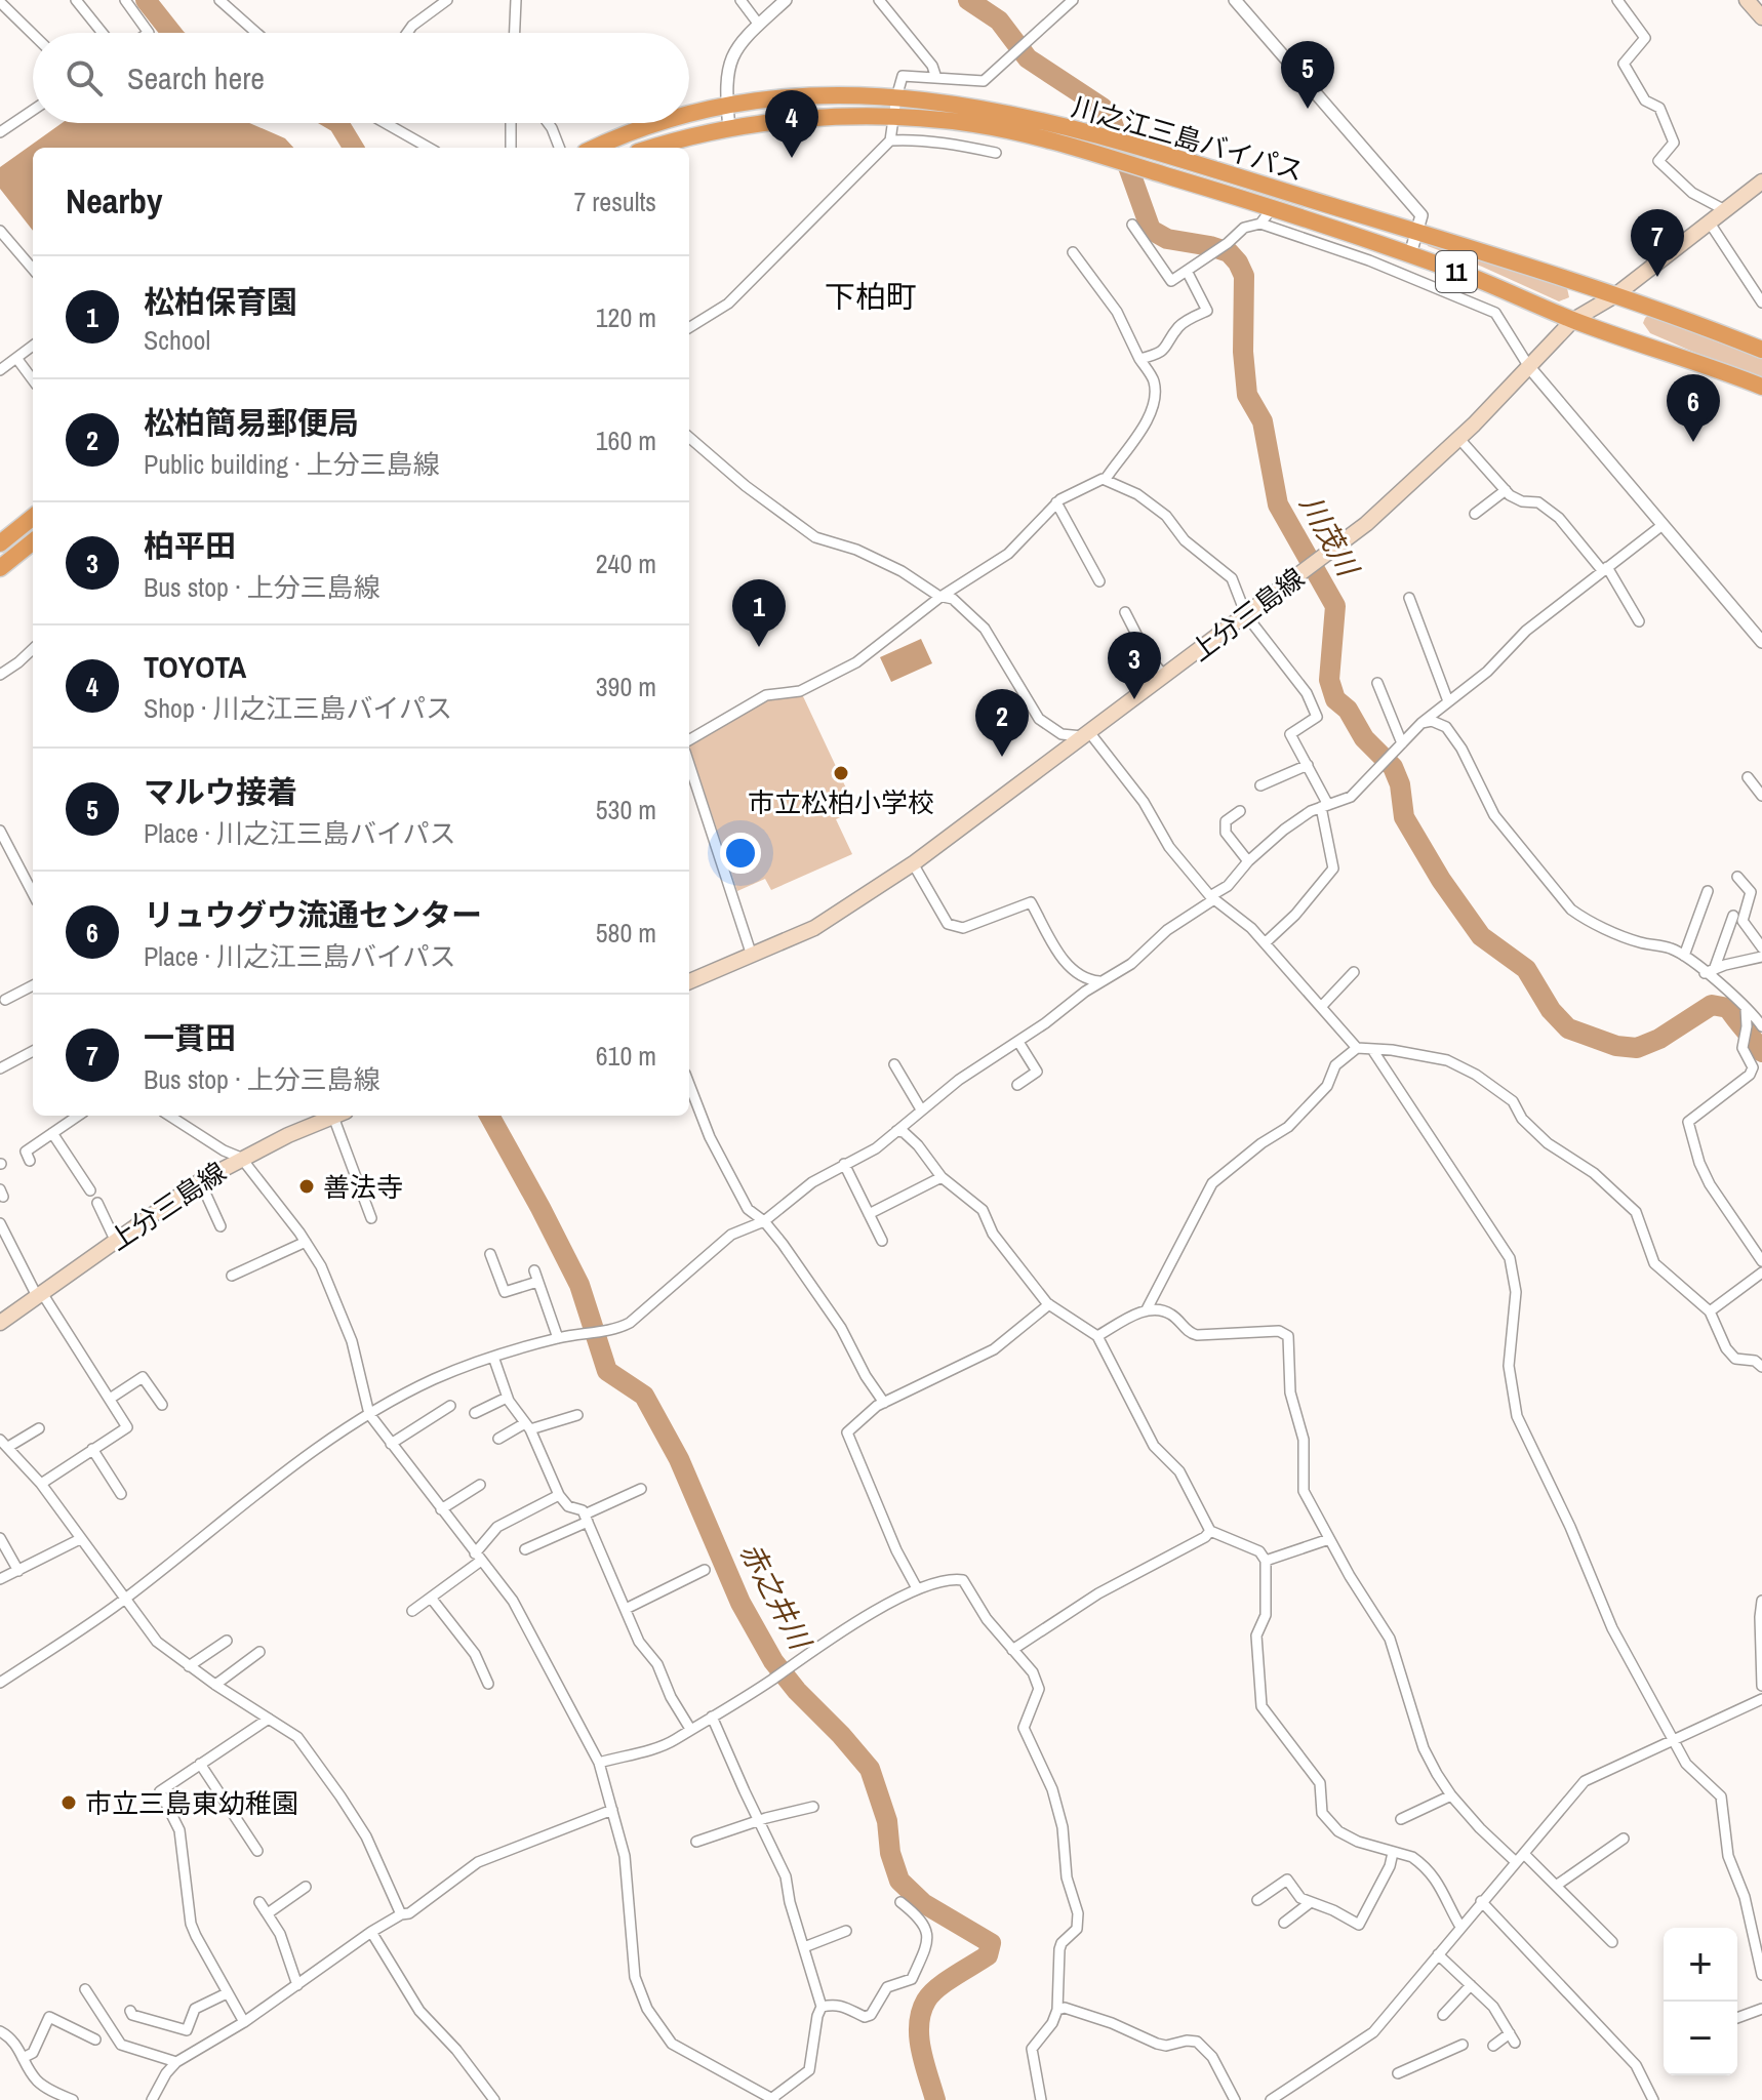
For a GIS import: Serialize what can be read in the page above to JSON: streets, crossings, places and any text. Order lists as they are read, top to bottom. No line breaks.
{"streets":{"highway":["川之江三島バイパス","11"],"main road":["上分三島線"]},"crossings":[["川之江三島バイパス","上分三島線"]],"districts":["下柏町"],"water":["川茂川","赤之井川"],"places":["市立松柏小学校","善法寺","市立三島東幼稚園"],"page":{"search":"Search here","pins":["5","4","7","6","1","3","2"],"heading":["Nearby","7 results"],"list":[{"mark":"1","name":"松柏保育園","note":"School","value":"120 m"},{"mark":"2","name":"松柏簡易郵便局","note":"Public building · 上分三島線","value":"160 m"},{"mark":"3","name":"柏平田","note":"Bus stop · 上分三島線","value":"240 m"},{"mark":"4","name":"TOYOTA","note":"Shop · 川之江三島バイパス","value":"390 m"},{"mark":"5","name":"マルウ接着","note":"Place · 川之江三島バイパス","value":"530 m"},{"mark":"6","name":"リュウグウ流通センター","note":"Place · 川之江三島バイパス","value":"580 m"},{"mark":"7","name":"一貫田","note":"Bus stop · 上分三島線","value":"610 m"}],"map_buttons":["+","−"]}}
